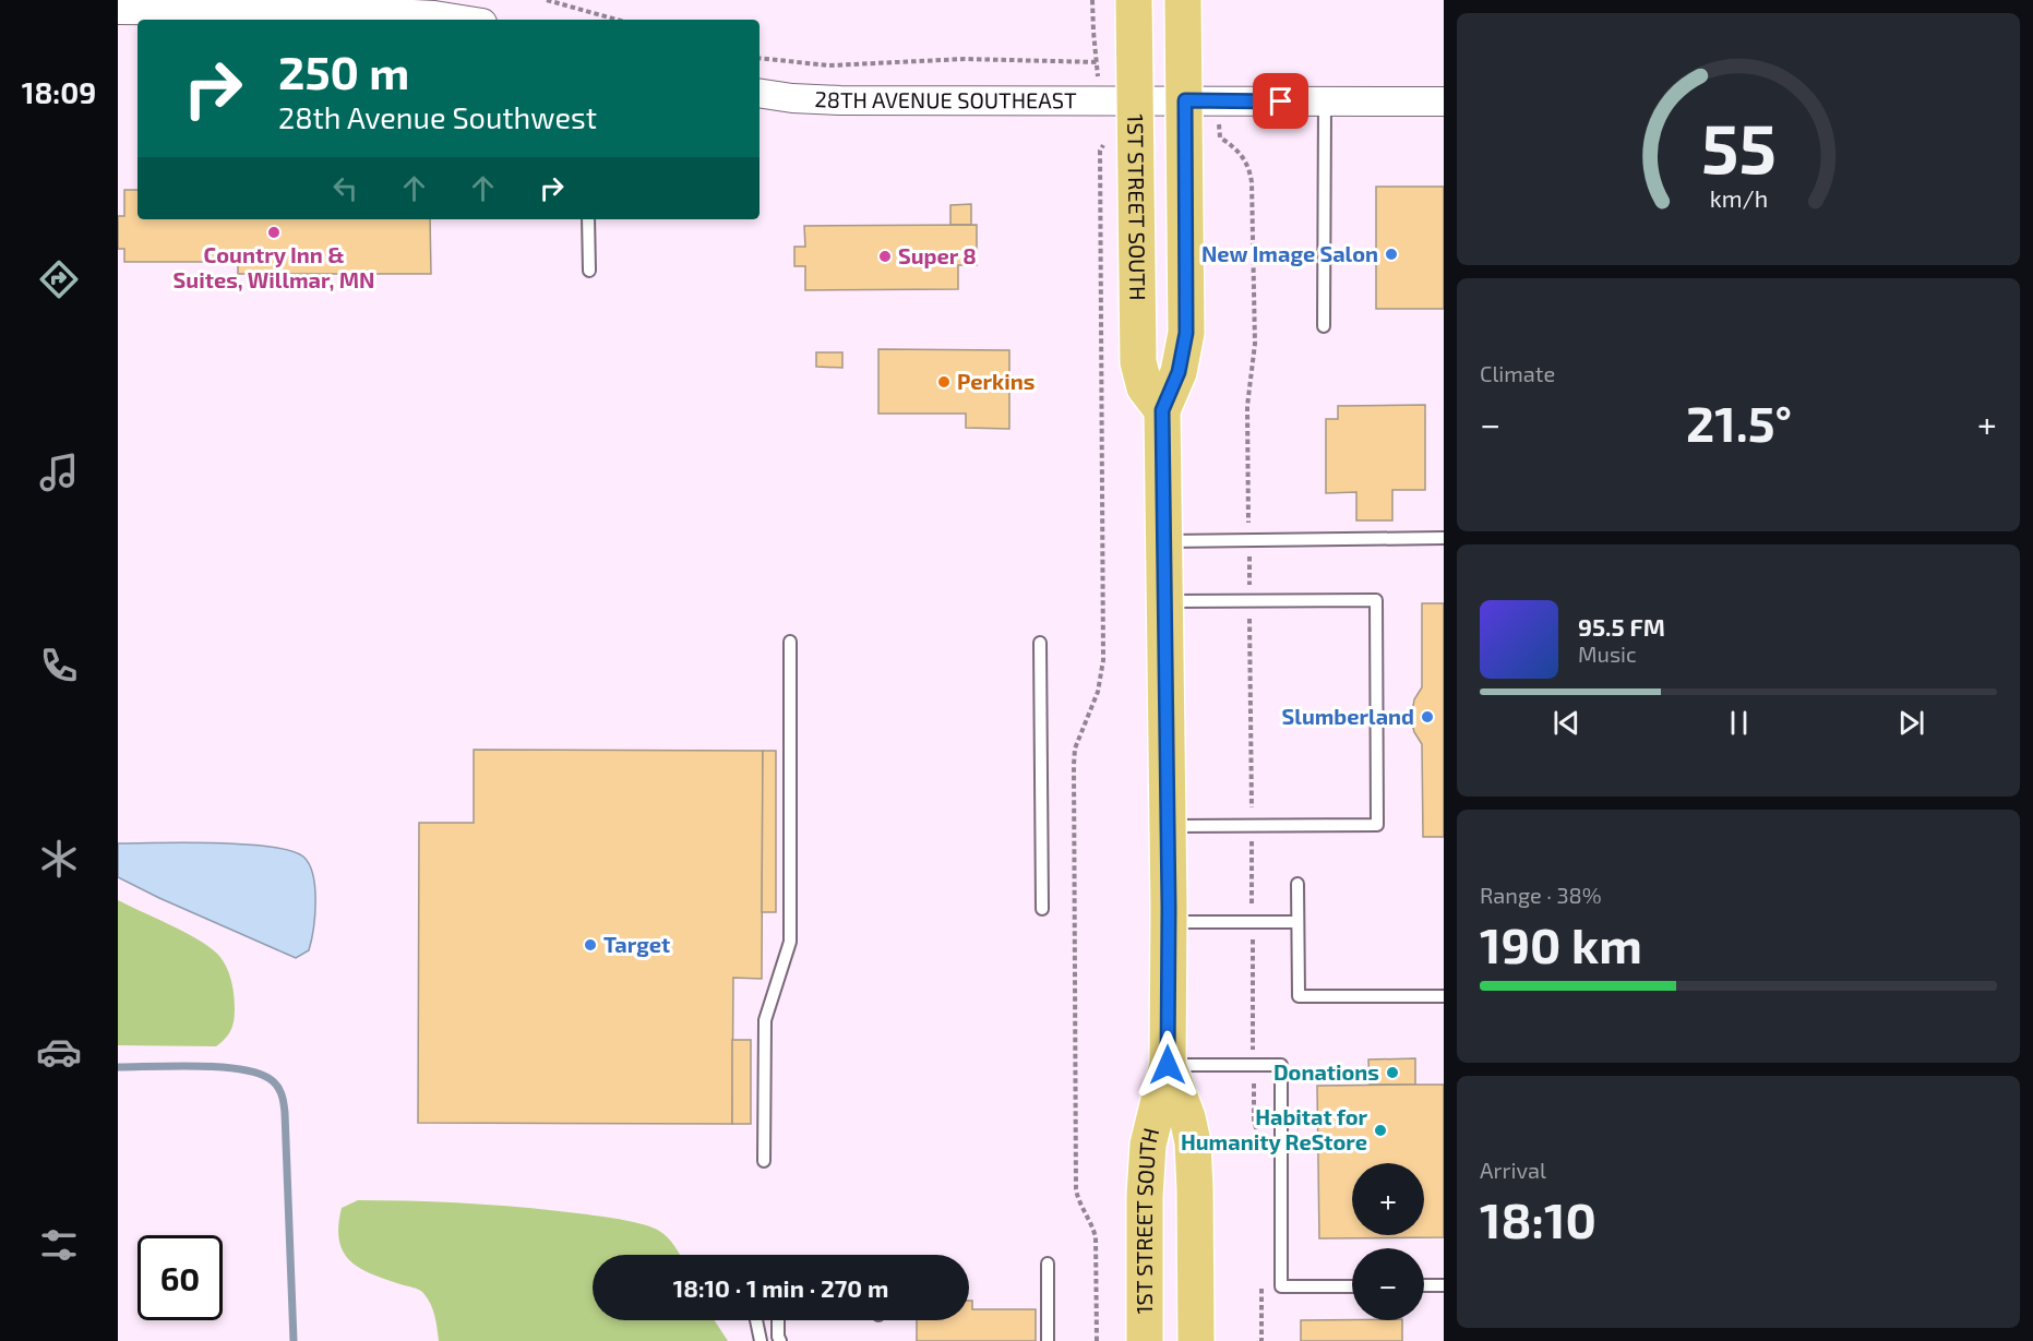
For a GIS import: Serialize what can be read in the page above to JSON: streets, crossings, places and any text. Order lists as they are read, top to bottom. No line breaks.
{"streets":{"main road":["1ST STREET SOUTH"],"street":["28TH AVENUE SOUTHEAST"]},"crossings":[["28TH AVENUE SOUTHEAST","1ST STREET SOUTH"]],"places":["Country Inn & Suites, Willmar, MN","New Image Salon","Super 8","Perkins","Slumberland","Target","Donations","Habitat for Humanity ReStore"],"page":{"tabs":"18:09","turn":["250 m","28th Avenue Southwest"],"tile":["Climate",["Range · 38%","190 km"],["Arrival","18:10"]],"heat":["−","21.5°","+"],"song":["95.5 FM","Music"],"map_buttons":["+","−"],"limit":"60","trip":"18:10 · 1 min · 270 m","gauge":["55","km/h"]}}
